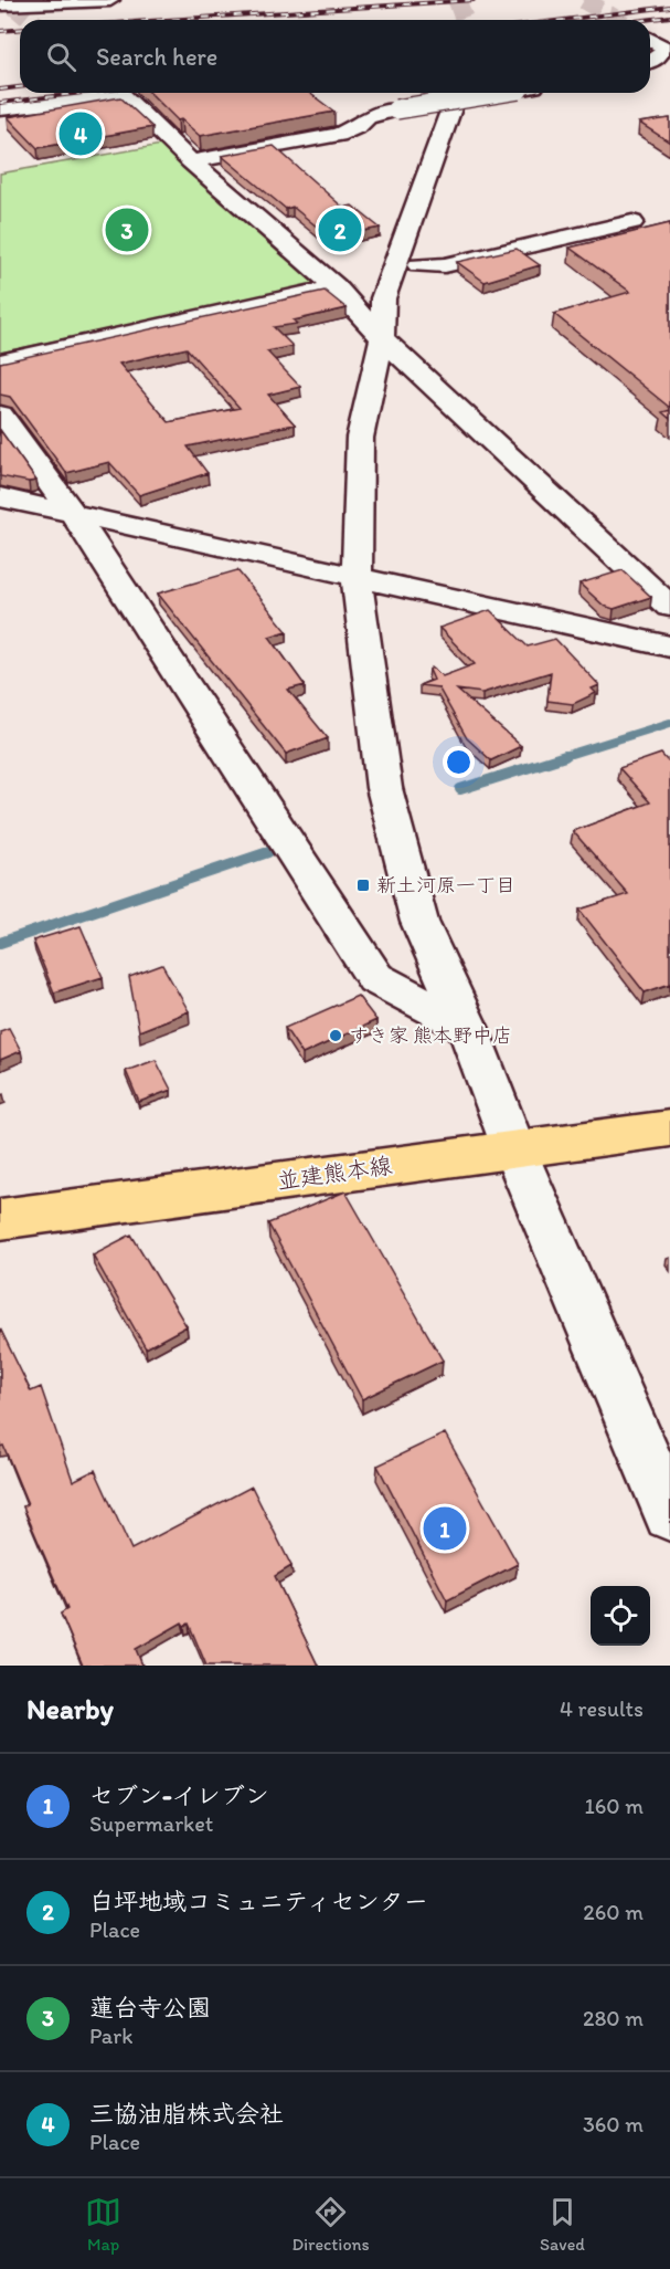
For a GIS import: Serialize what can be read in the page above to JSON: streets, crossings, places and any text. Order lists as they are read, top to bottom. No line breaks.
{"streets":{"main road":["並建熊本線"]},"places":{"transit":["新土河原一丁目"],"other":["すき家 熊本野中店"]},"page":{"search":"Search here","pins":["4","2","3","1"],"heading":["Nearby","4 results"],"list":[{"mark":"1","name":"セブン-イレブン","note":"Supermarket","value":"160 m"},{"mark":"2","name":"白坪地域コミュニティセンター","note":"Place","value":"260 m"},{"mark":"3","name":"蓮台寺公園","note":"Park","value":"280 m"},{"mark":"4","name":"三協油脂株式会社","note":"Place","value":"360 m"}],"nav":["Map","Directions","Saved"]}}
